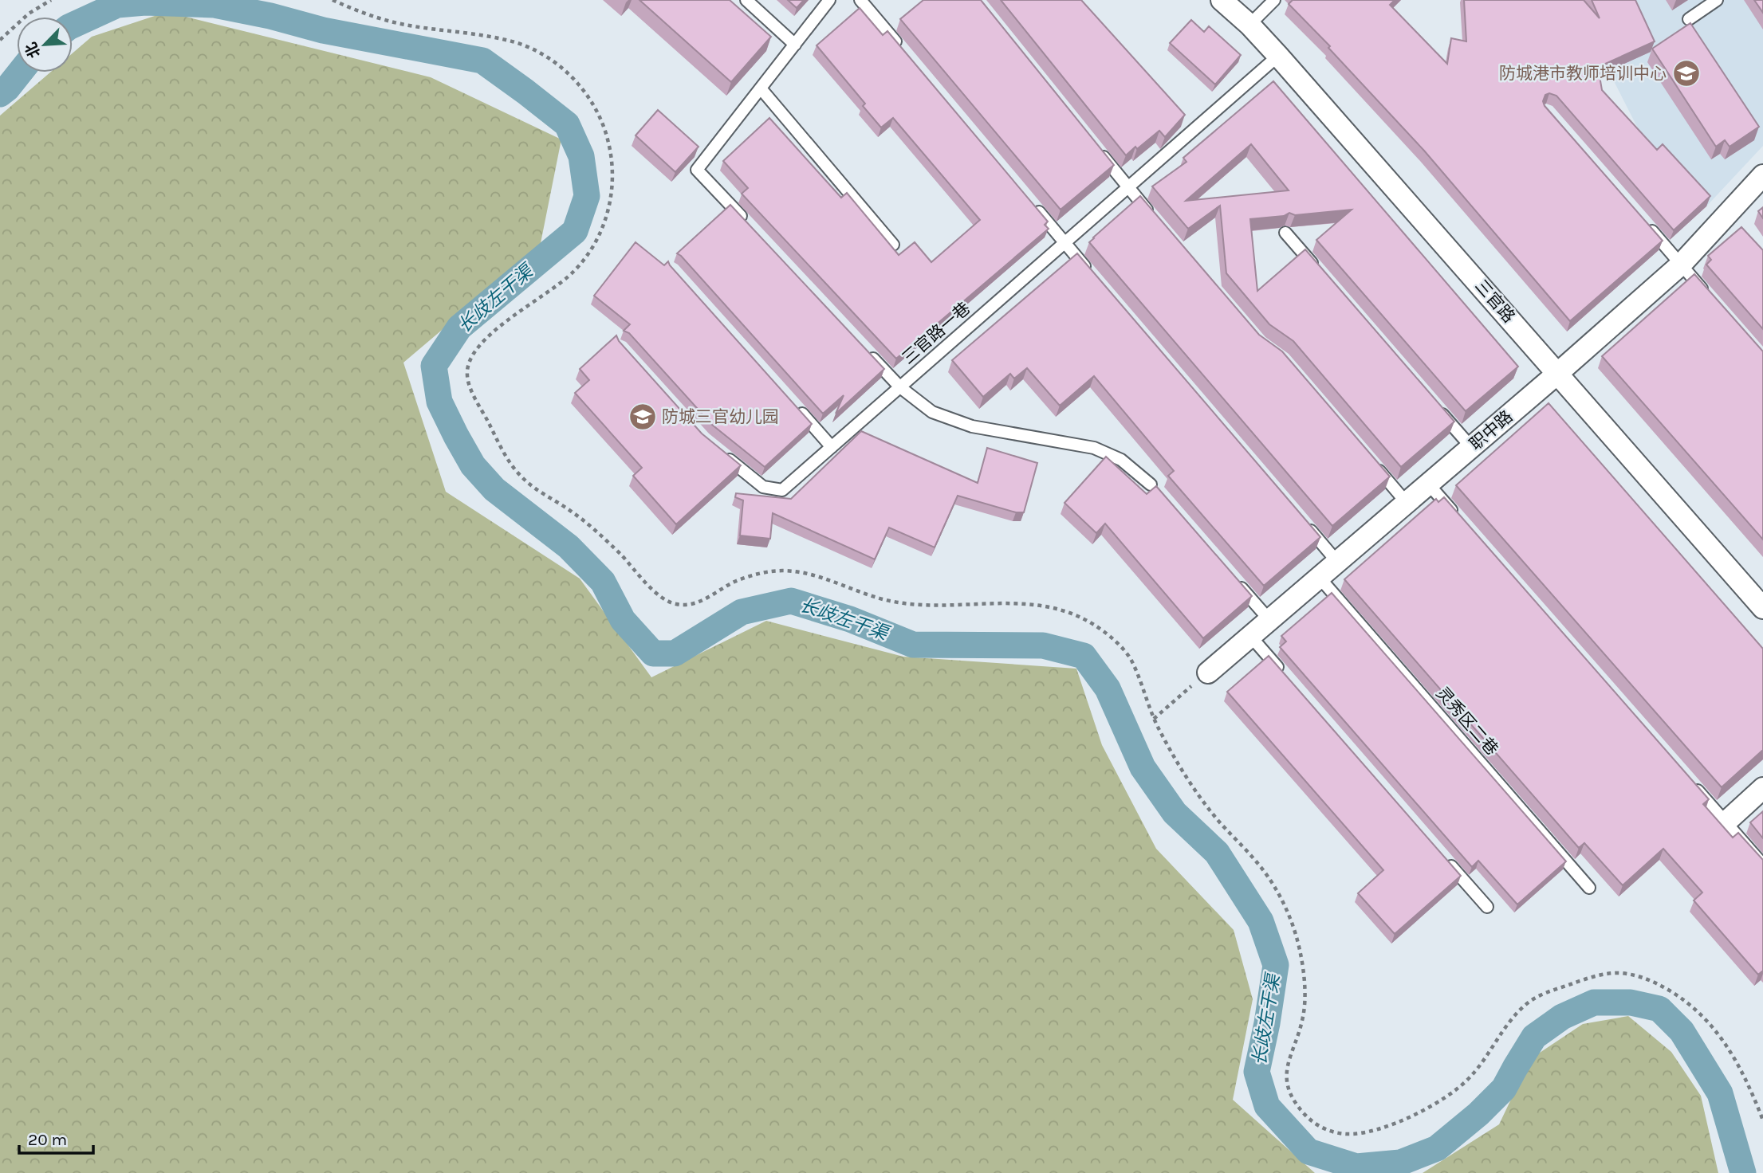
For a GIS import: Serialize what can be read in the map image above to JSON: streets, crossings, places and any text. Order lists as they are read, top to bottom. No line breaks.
{"streets":{"street":["三官路","职中路"],"lane":["三官路一巷","灵秀区二巷"]},"crossings":[["三官路","三官路一巷"],["三官路","职中路"],["职中路","灵秀区二巷"]],"water":["长歧左干渠"],"places":{"school or university":["防城港市教师培训中心","防城三官幼儿园"]},"scale_bar":"20 m","north":"bottom left"}
